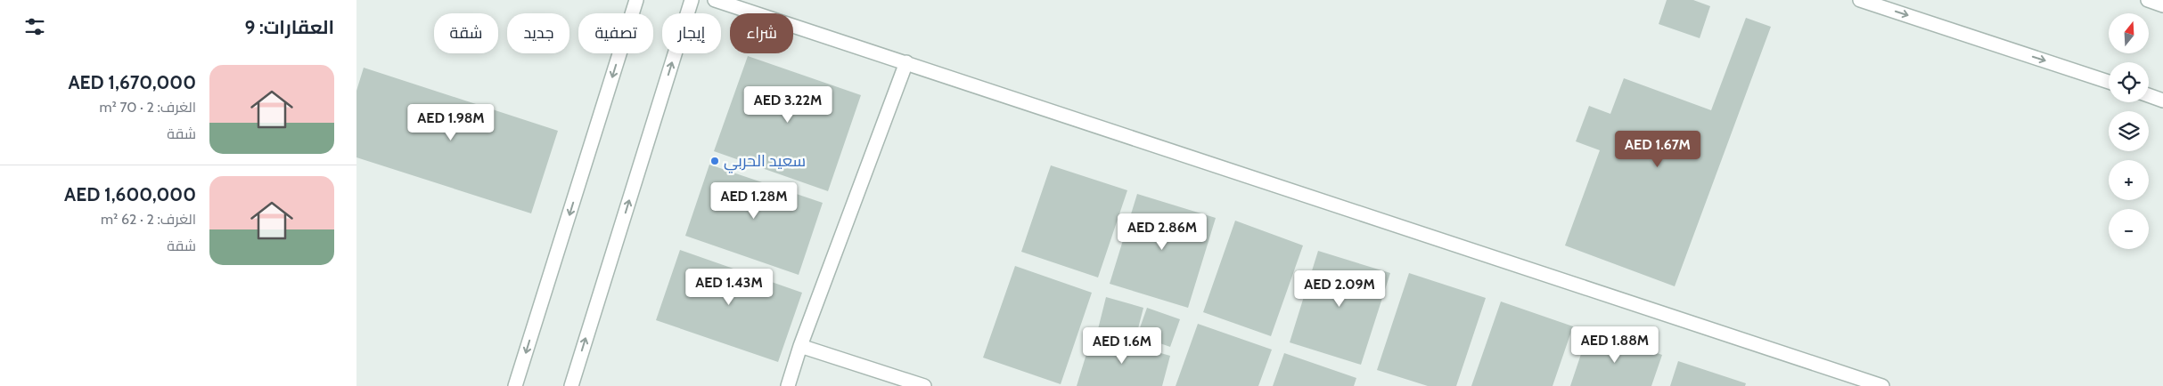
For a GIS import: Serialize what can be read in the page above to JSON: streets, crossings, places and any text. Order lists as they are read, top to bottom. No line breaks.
{"places":["سعيد الحربي"],"north":"top","page":{"heading":"العقارات: 9","map_buttons":["+","−"],"chip":["شراء","إيجار","تصفية","جديد","شقة"],"list":[{"name":"AED 1,670,000","note":"الغرف: 2 · 70 m² · شقة"},{"name":"AED 1,600,000","note":"الغرف: 2 · 62 m² · شقة"}],"price":["AED 3.22M","AED 1.98M","AED 1.67M","AED 1.28M","AED 2.86M","AED 1.43M","AED 2.09M","AED 1.88M","AED 1.6M"]}}
